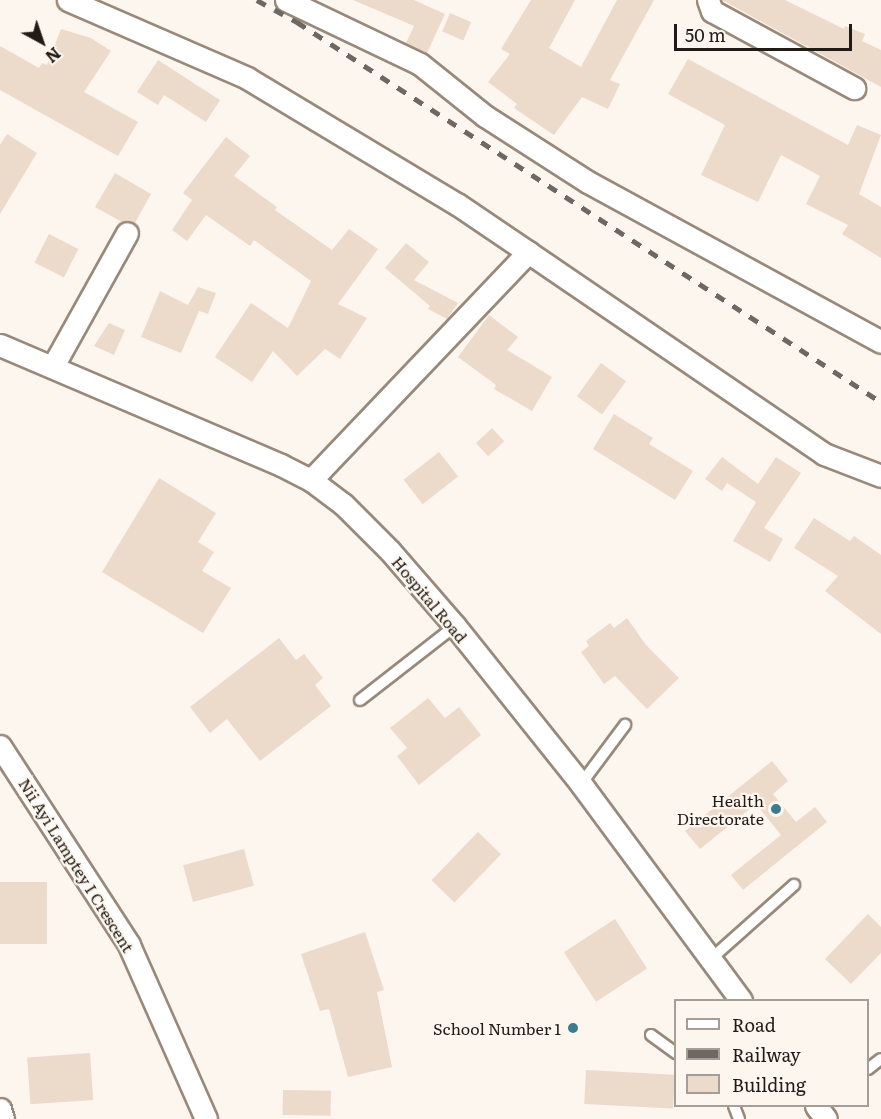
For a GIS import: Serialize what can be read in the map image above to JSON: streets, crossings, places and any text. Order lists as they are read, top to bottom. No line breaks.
{"streets":{"street":["Hospital Road","Nii Ayi Lamptey I Crescent"]},"places":["Health Directorate","School Number 1"],"legend":["Road","Railway","Building"],"scale_bar":"50 m","north":"bottom right"}
